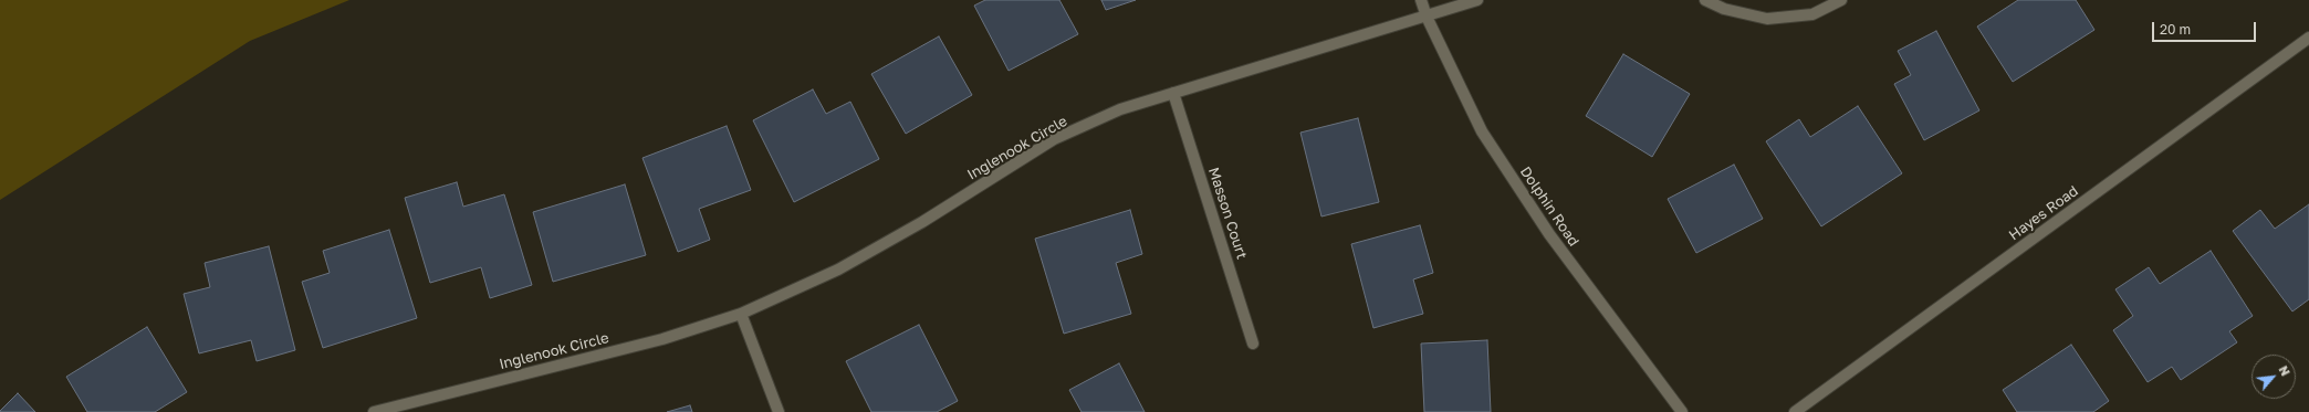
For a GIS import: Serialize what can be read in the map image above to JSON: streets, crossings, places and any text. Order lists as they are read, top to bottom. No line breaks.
{"streets":{"street":["Inglenook Circle","Dolphin Road","Masson Court","Hayes Road"]},"crossings":[["Inglenook Circle","Dolphin Road"],["Inglenook Circle","Masson Court"]],"scale_bar":"20 m","north":"top right"}
